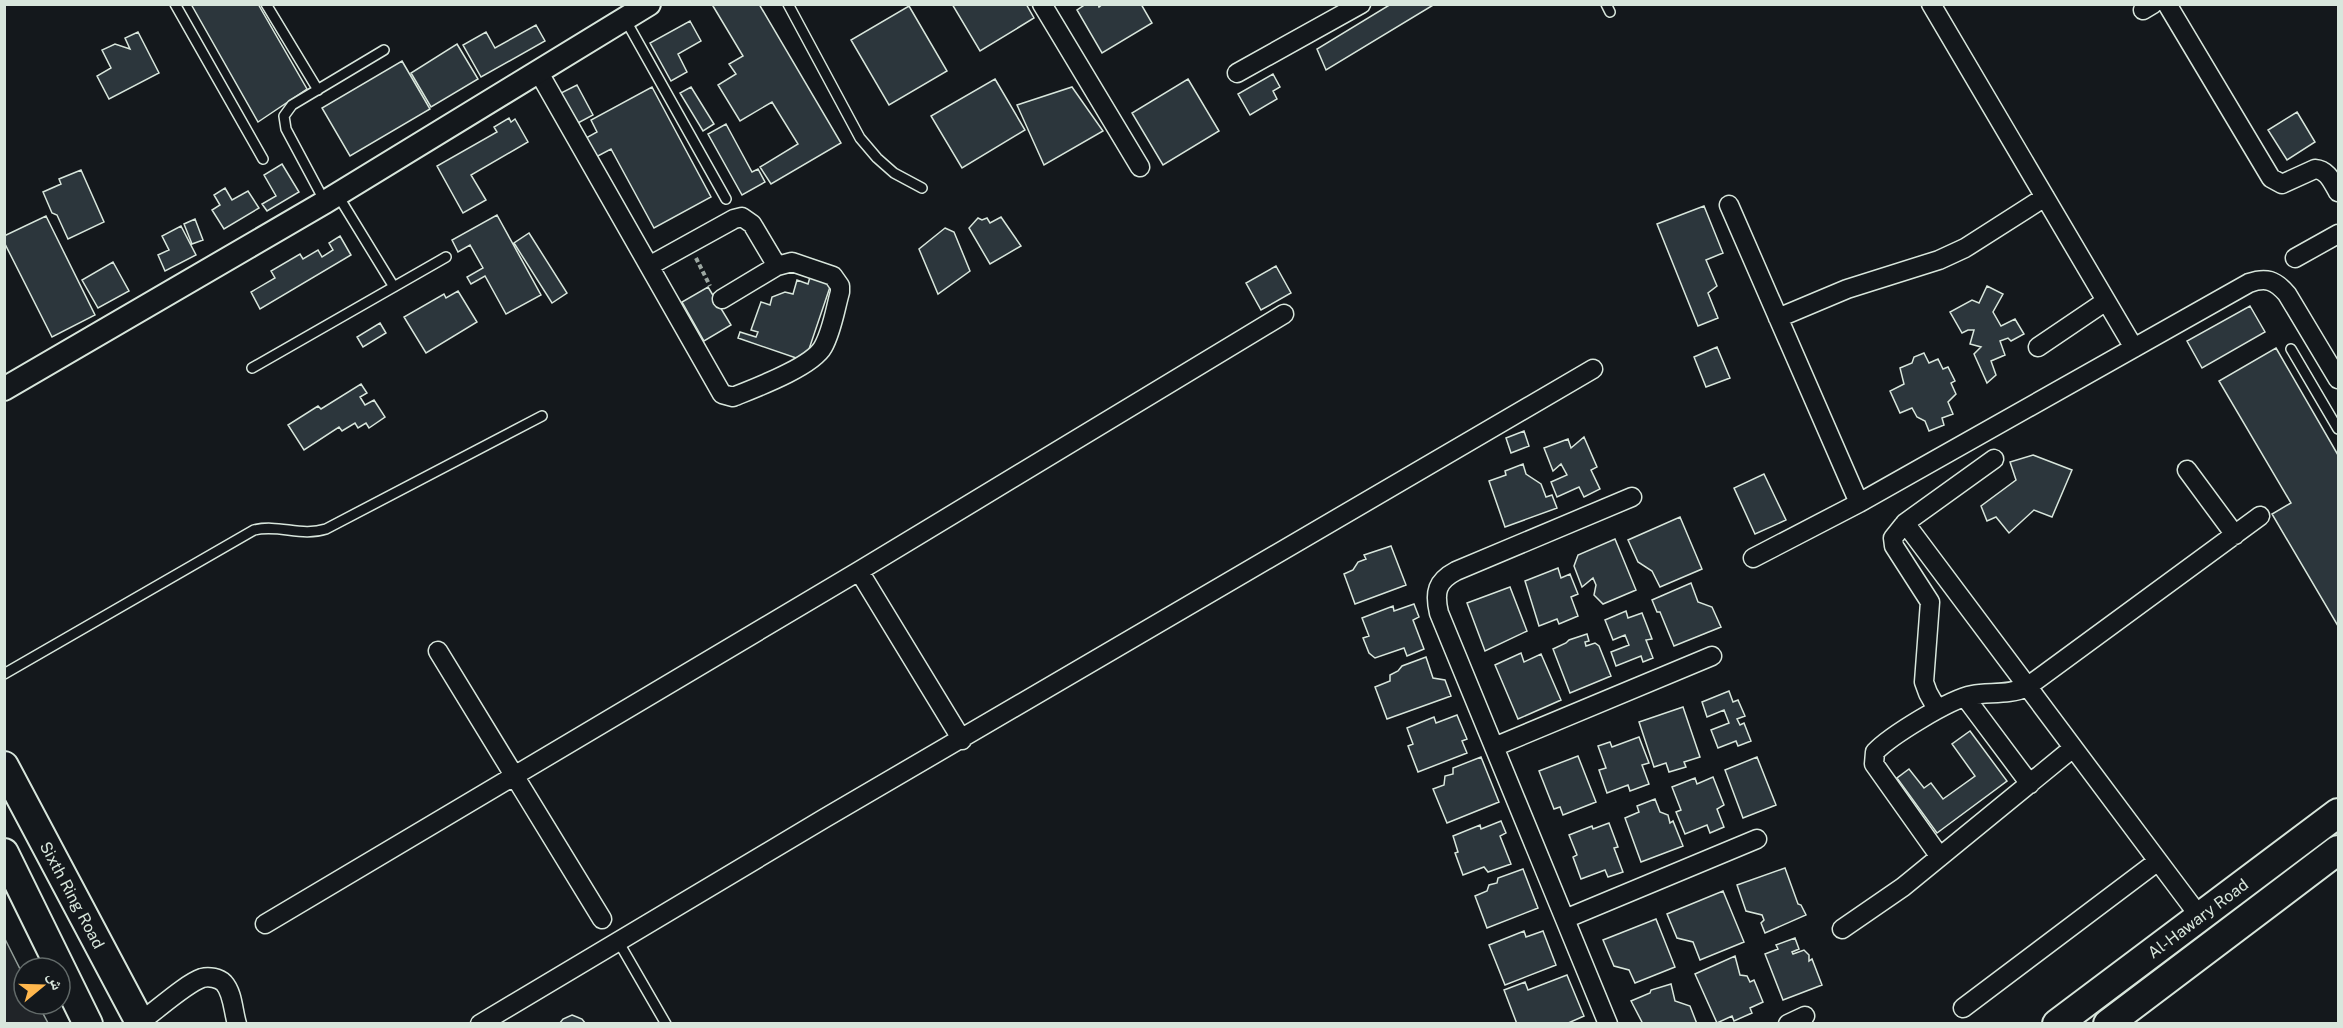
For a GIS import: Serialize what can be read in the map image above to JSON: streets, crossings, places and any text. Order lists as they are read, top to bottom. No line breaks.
{"streets":{"highway":["Sixth Ring Road","Al-Hawary Road"]},"north":"right"}
